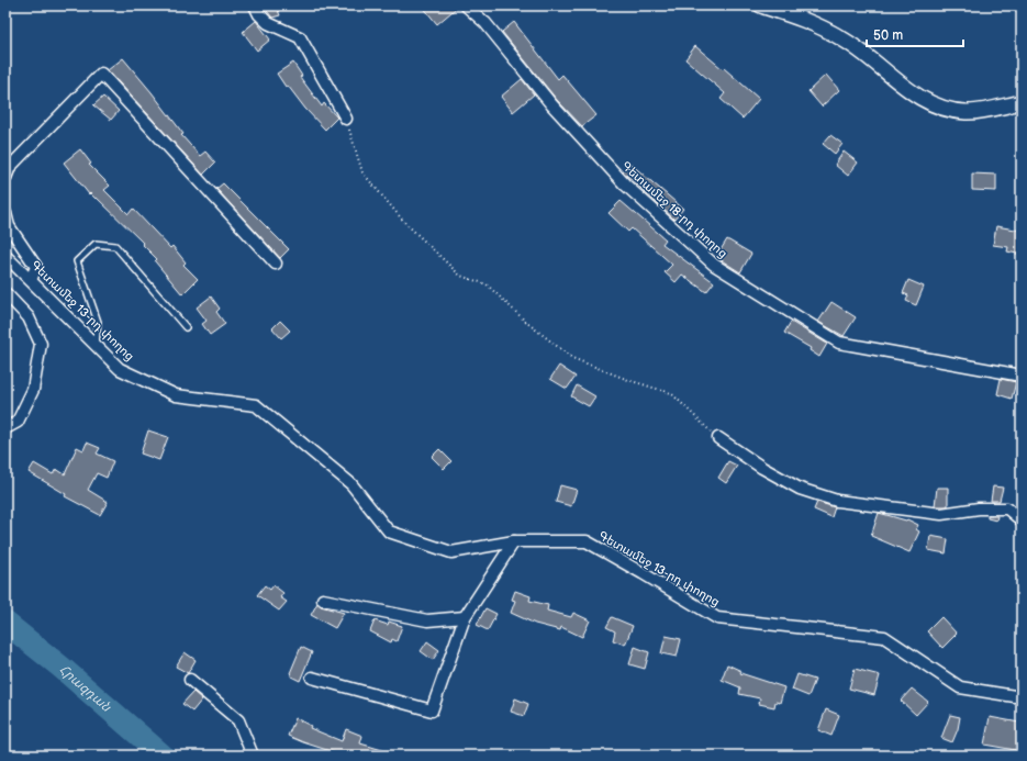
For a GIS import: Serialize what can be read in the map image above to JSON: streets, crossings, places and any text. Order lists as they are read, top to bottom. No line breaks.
{"streets":{"street":["Գետամեջ 18-րդ փողոց","Գետամեջ 13-րդ փողոց"]},"water":["Հրազդան"],"scale_bar":"50 m"}
